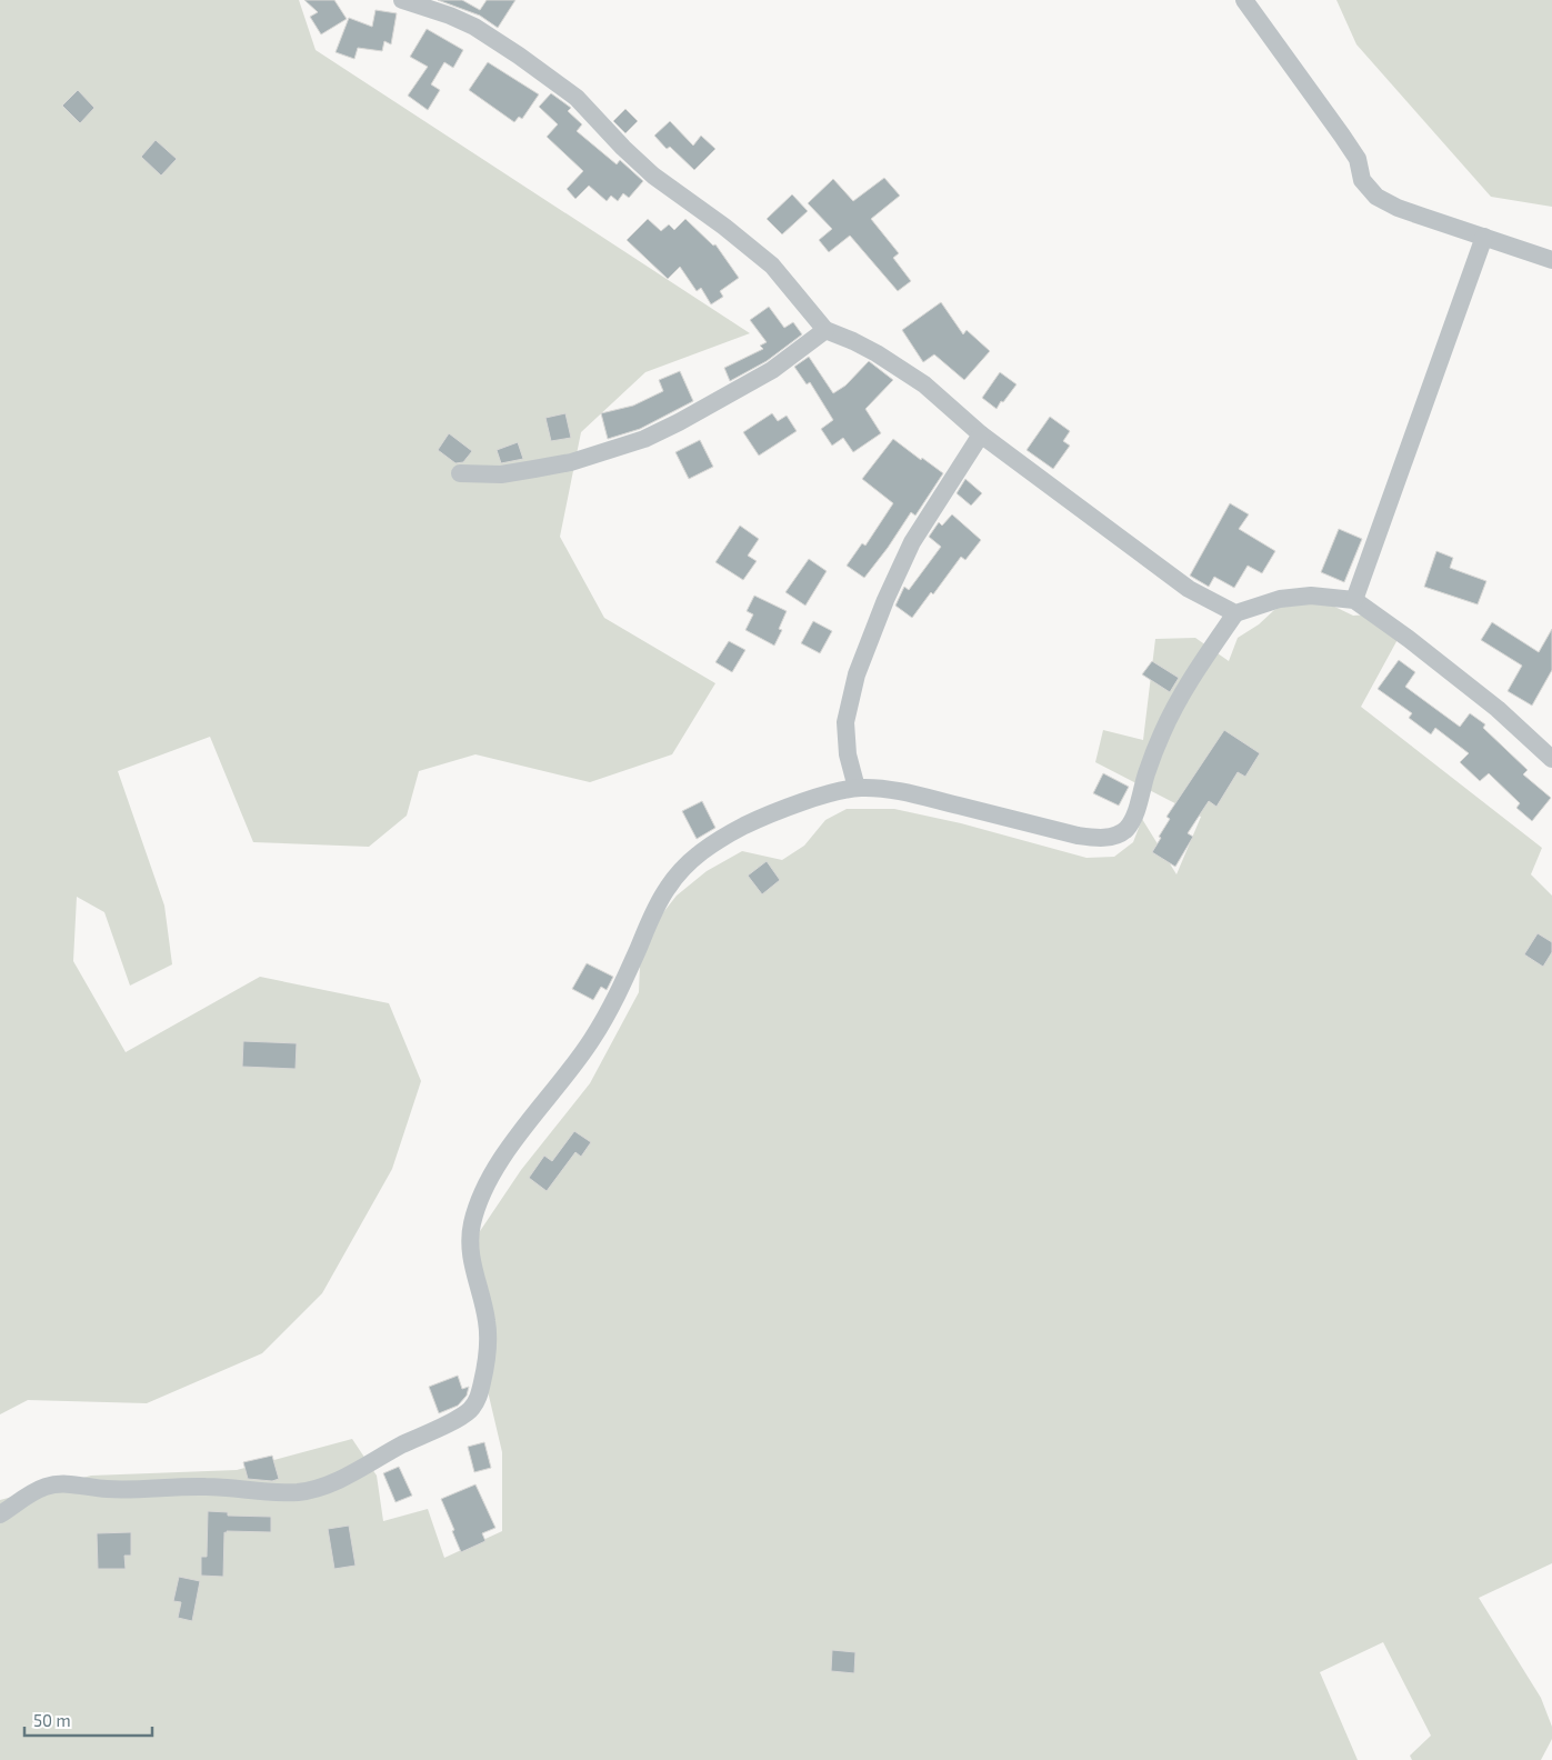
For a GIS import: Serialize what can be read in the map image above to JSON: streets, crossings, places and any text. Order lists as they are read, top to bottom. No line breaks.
{"scale_bar":"50 m"}
